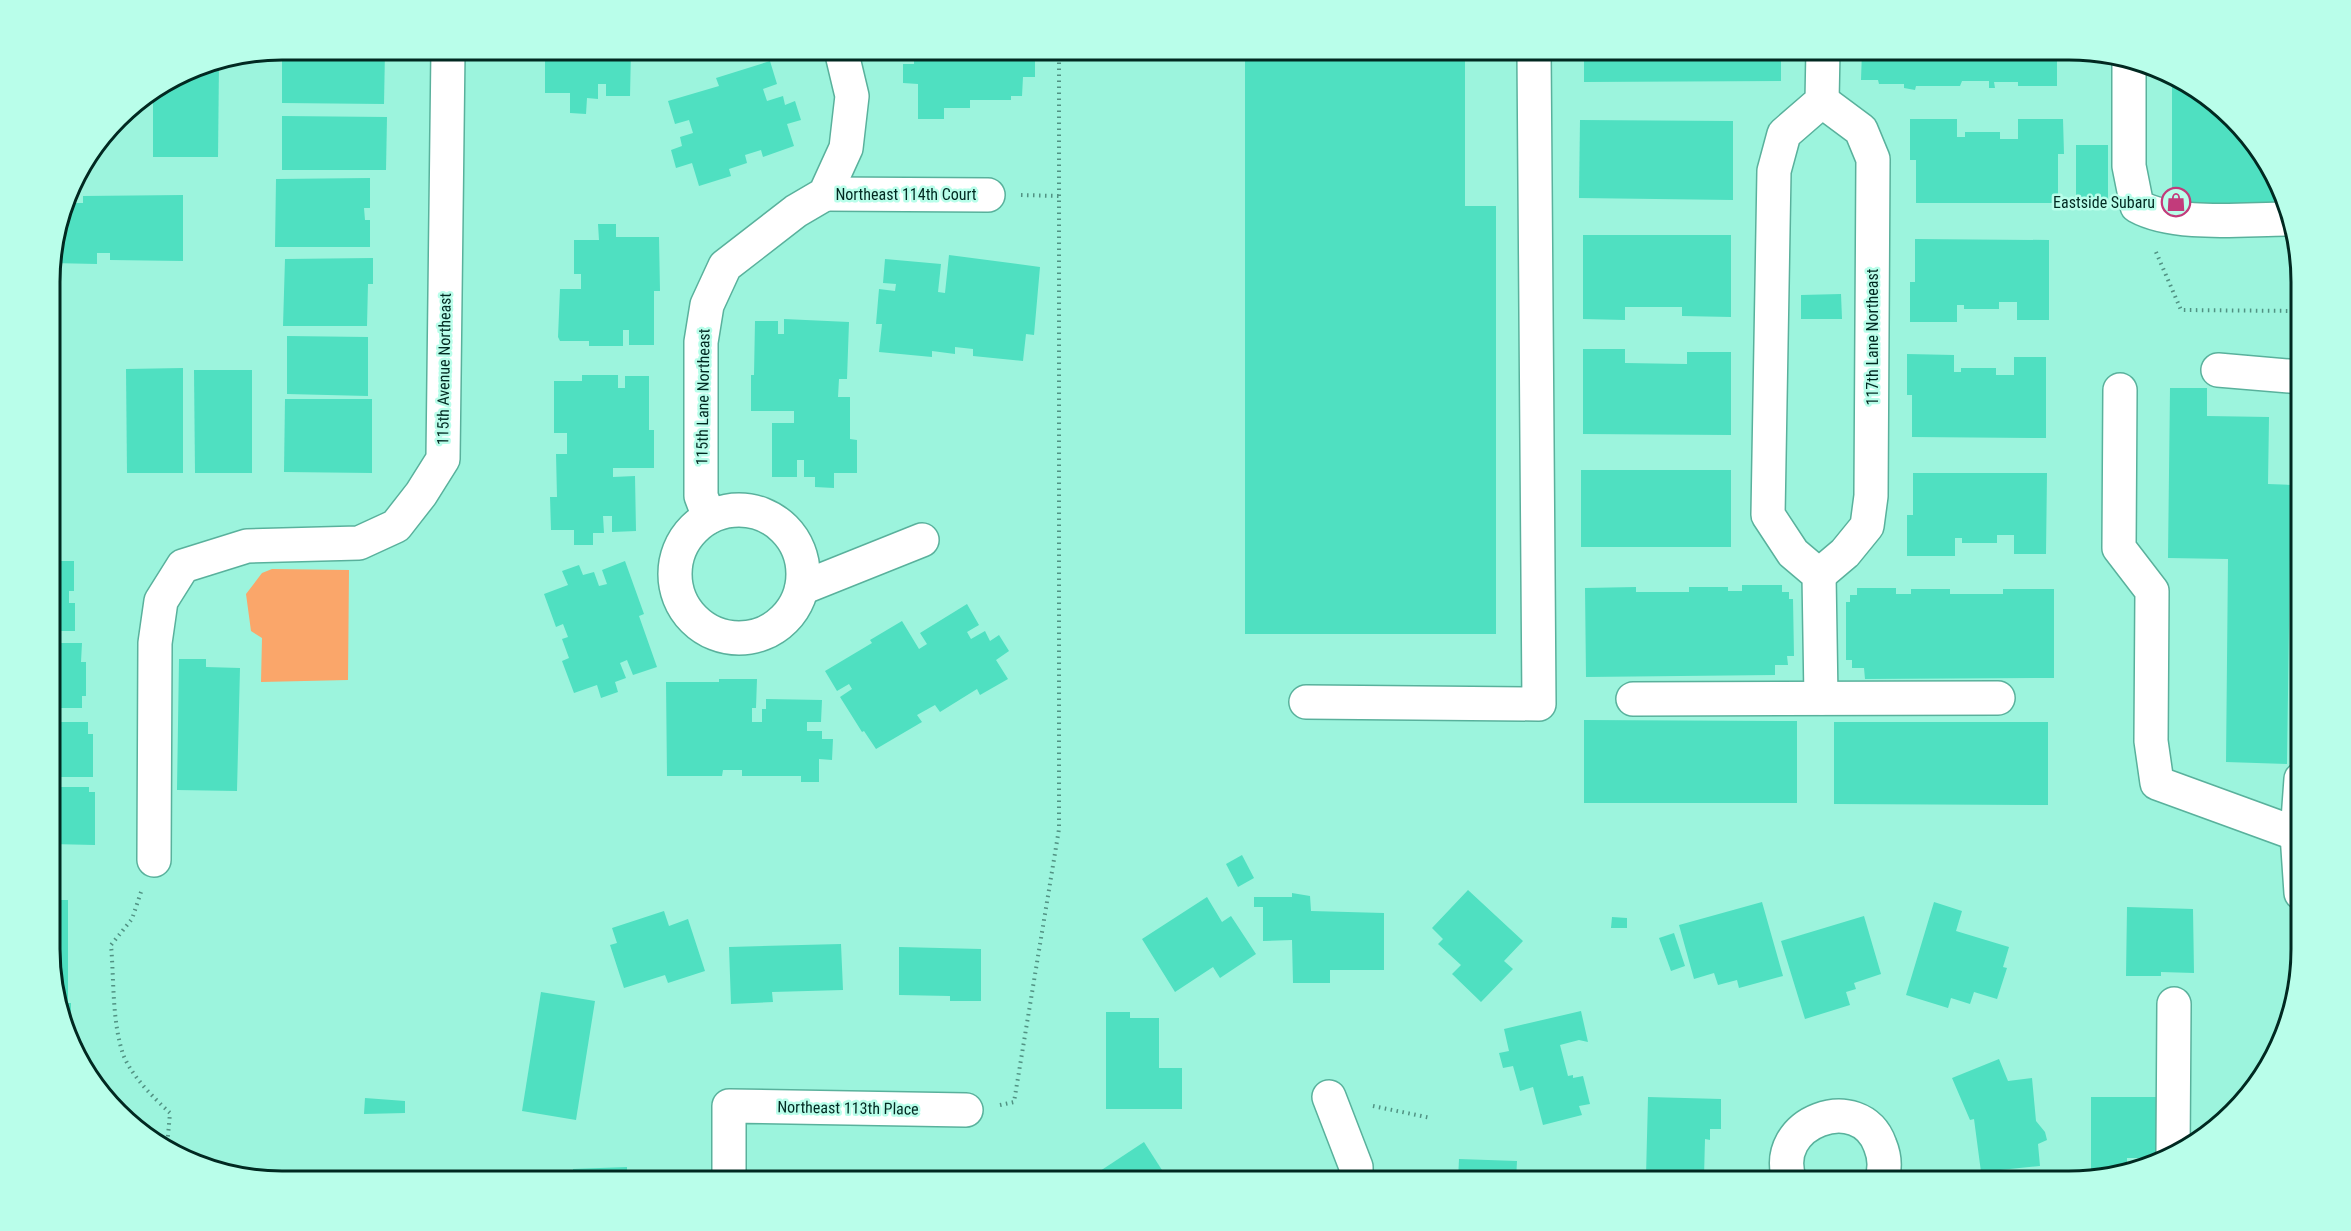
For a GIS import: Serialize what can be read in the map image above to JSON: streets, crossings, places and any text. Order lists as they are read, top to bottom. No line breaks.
{"streets":{"street":["Northeast 114th Court","117th Lane Northeast","115th Avenue Northeast","115th Lane Northeast","Northeast 113th Place"]},"crossings":[["Northeast 114th Court","115th Lane Northeast"]],"places":{"shop":["Eastside Subaru"]}}
